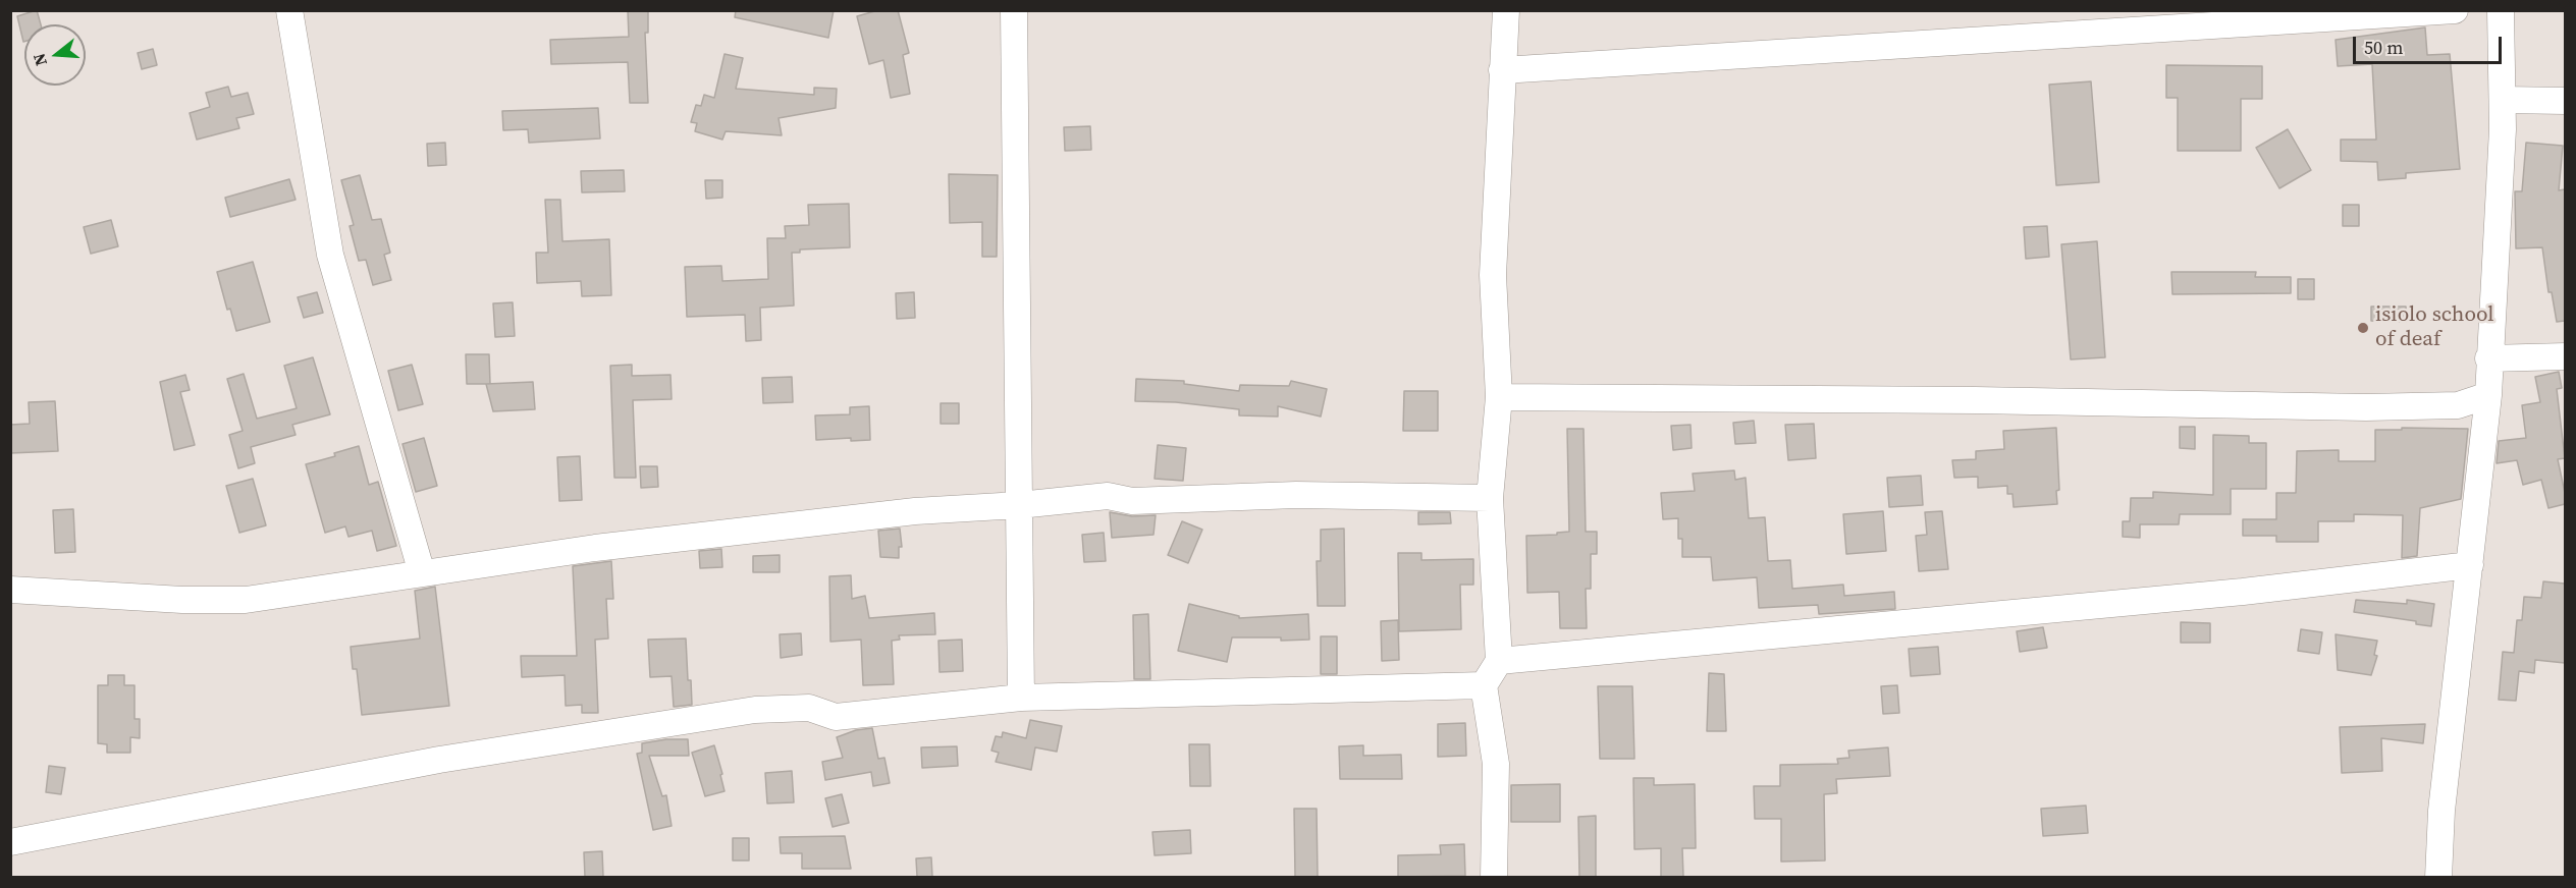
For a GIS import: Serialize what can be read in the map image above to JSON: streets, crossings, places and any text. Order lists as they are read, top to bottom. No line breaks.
{"places":["isiolo school of deaf"],"scale_bar":"50 m","north":"left"}
